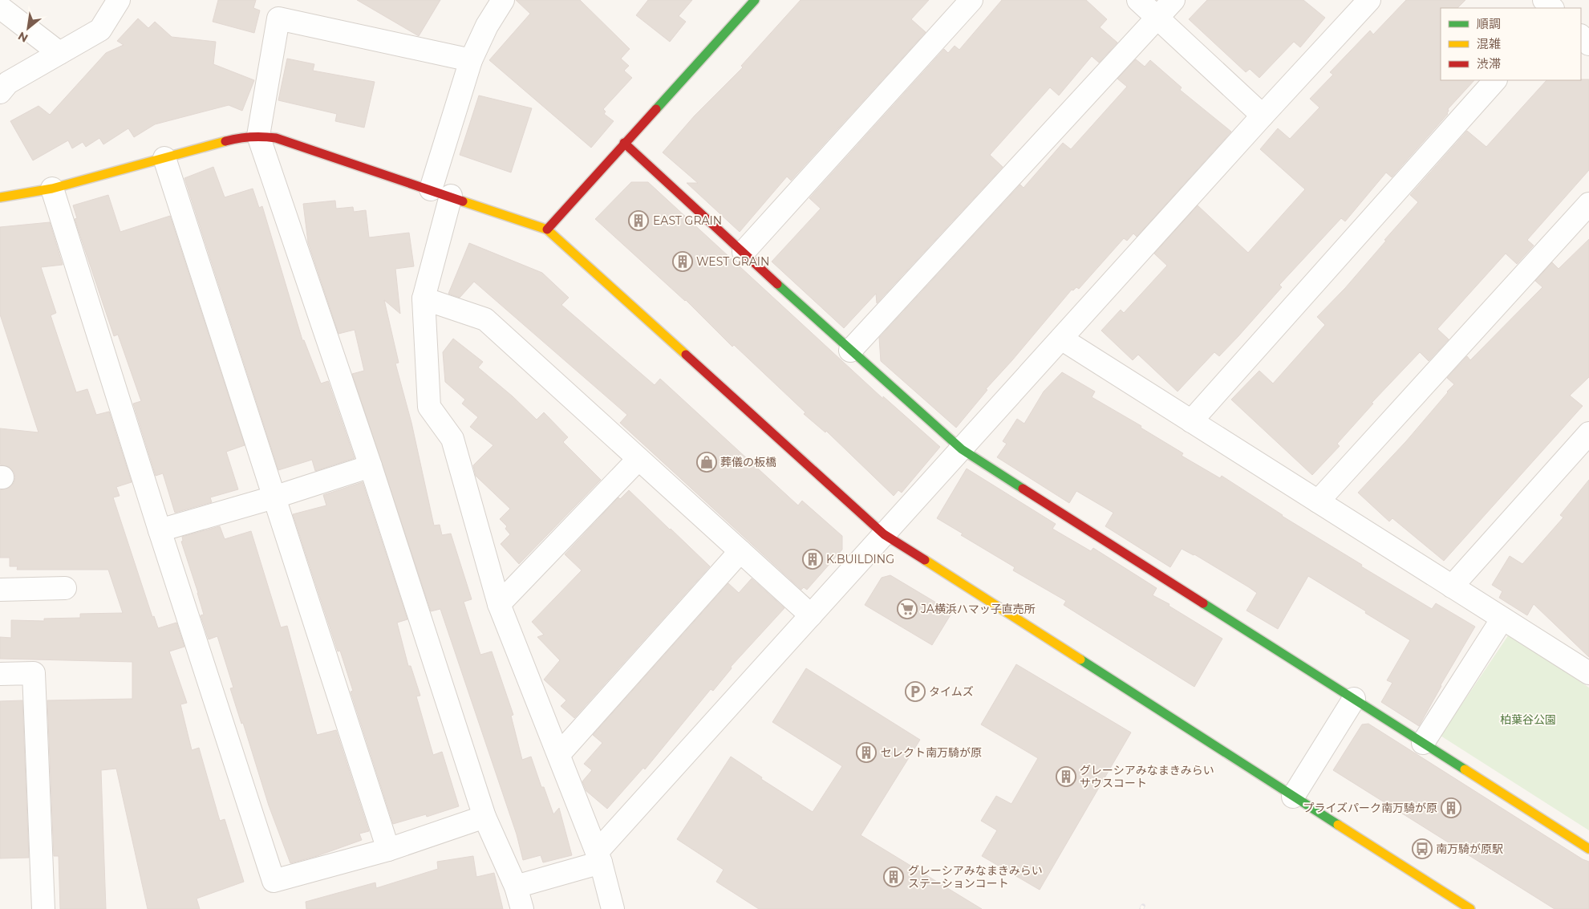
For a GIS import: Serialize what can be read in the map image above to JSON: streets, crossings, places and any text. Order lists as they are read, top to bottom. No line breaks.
{"parks":["柏葉谷公園"],"places":{"building":["EAST GRAIN","WEST GRAIN","K.BUILDING","セレクト南万騎が原","グレーシアみなまきみらい サウスコート","プライズパーク南万騎が原","グレーシアみなまきみらい ステーションコート"],"shop":["葬儀の板橋"],"supermarket":["JA横浜ハマッ子直売所"],"parking":["タイムズ"],"bus stop":["南万騎が原駅"]},"legend":["順調","混雑","渋滞"],"north":"bottom left"}
